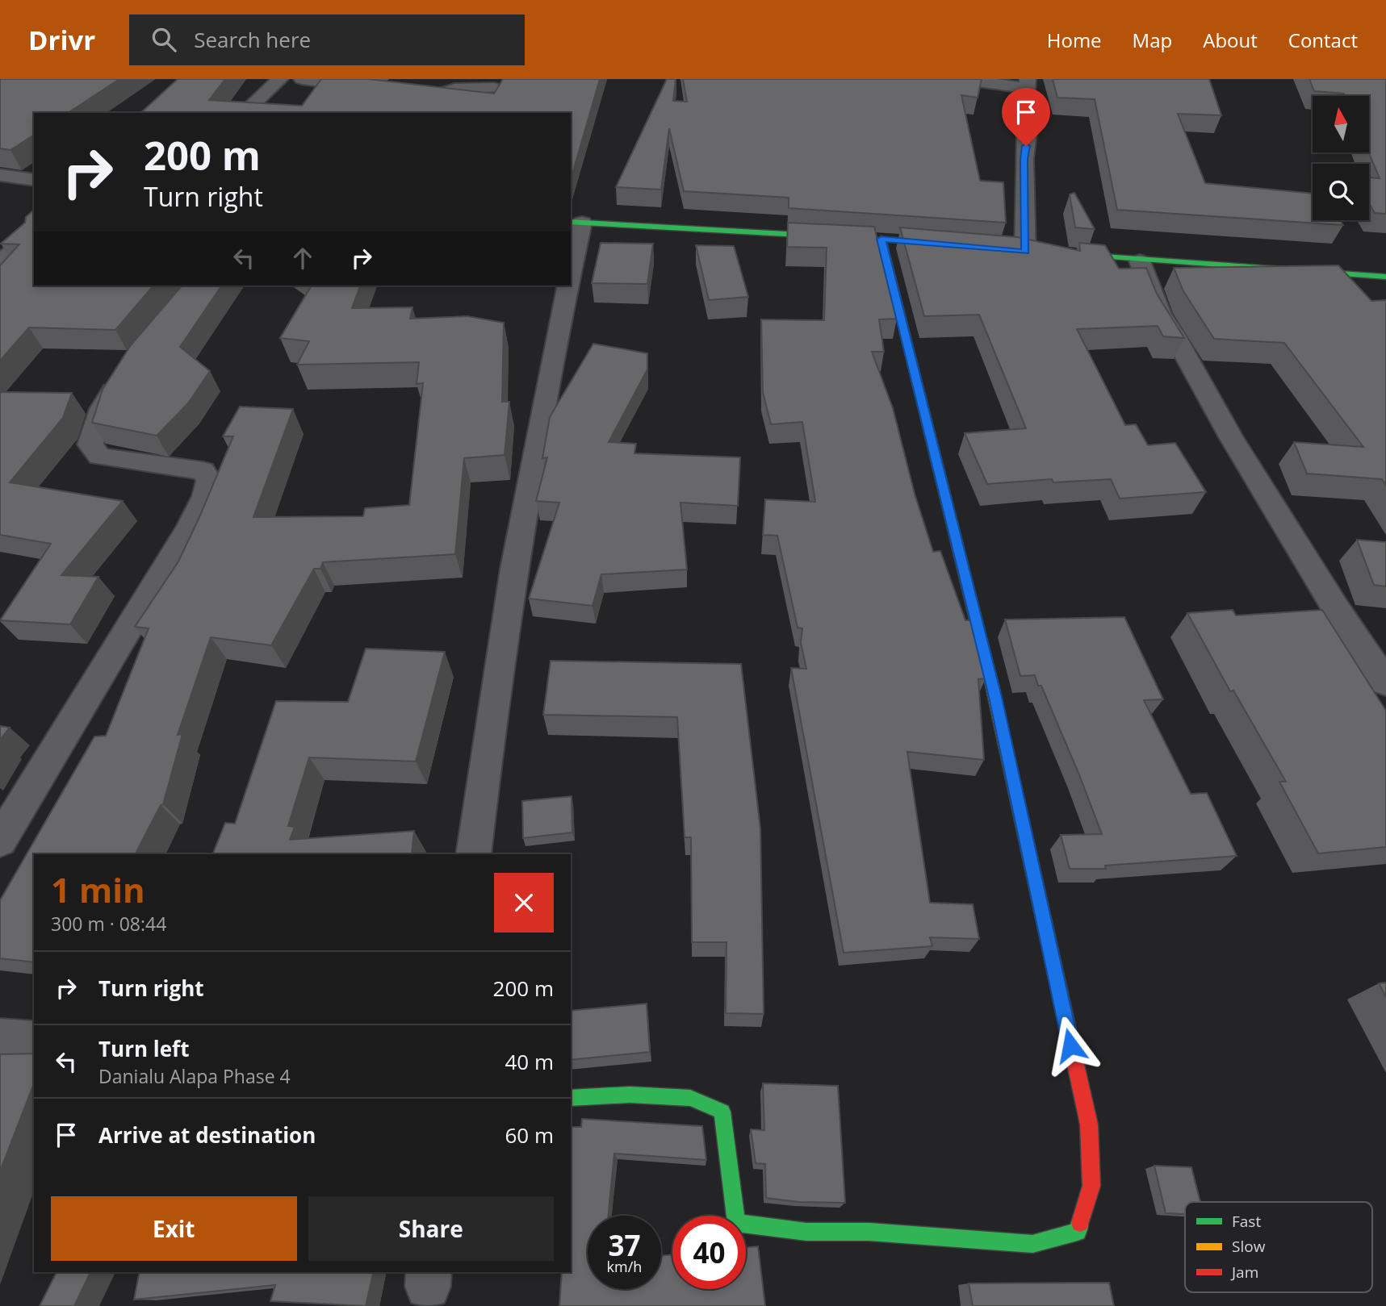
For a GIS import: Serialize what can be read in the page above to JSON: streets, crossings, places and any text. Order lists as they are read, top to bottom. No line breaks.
{"legend":["Fast","Slow","Jam"],"north":"top","page":{"header":"Drivr","search":"Search here","nav":["Home","Map","About","Contact"],"turn":["200 m","Turn right"],"heading":["1 min","300 m · 08:44"],"list":[{"name":"Turn right","value":"200 m"},{"name":"Turn left","note":"Danialu Alapa Phase 4","value":"40 m"},{"name":"Arrive at destination","value":"60 m"}],"buttons":["Exit","Share"],"speed":"37 km/h","limit":"40"}}
